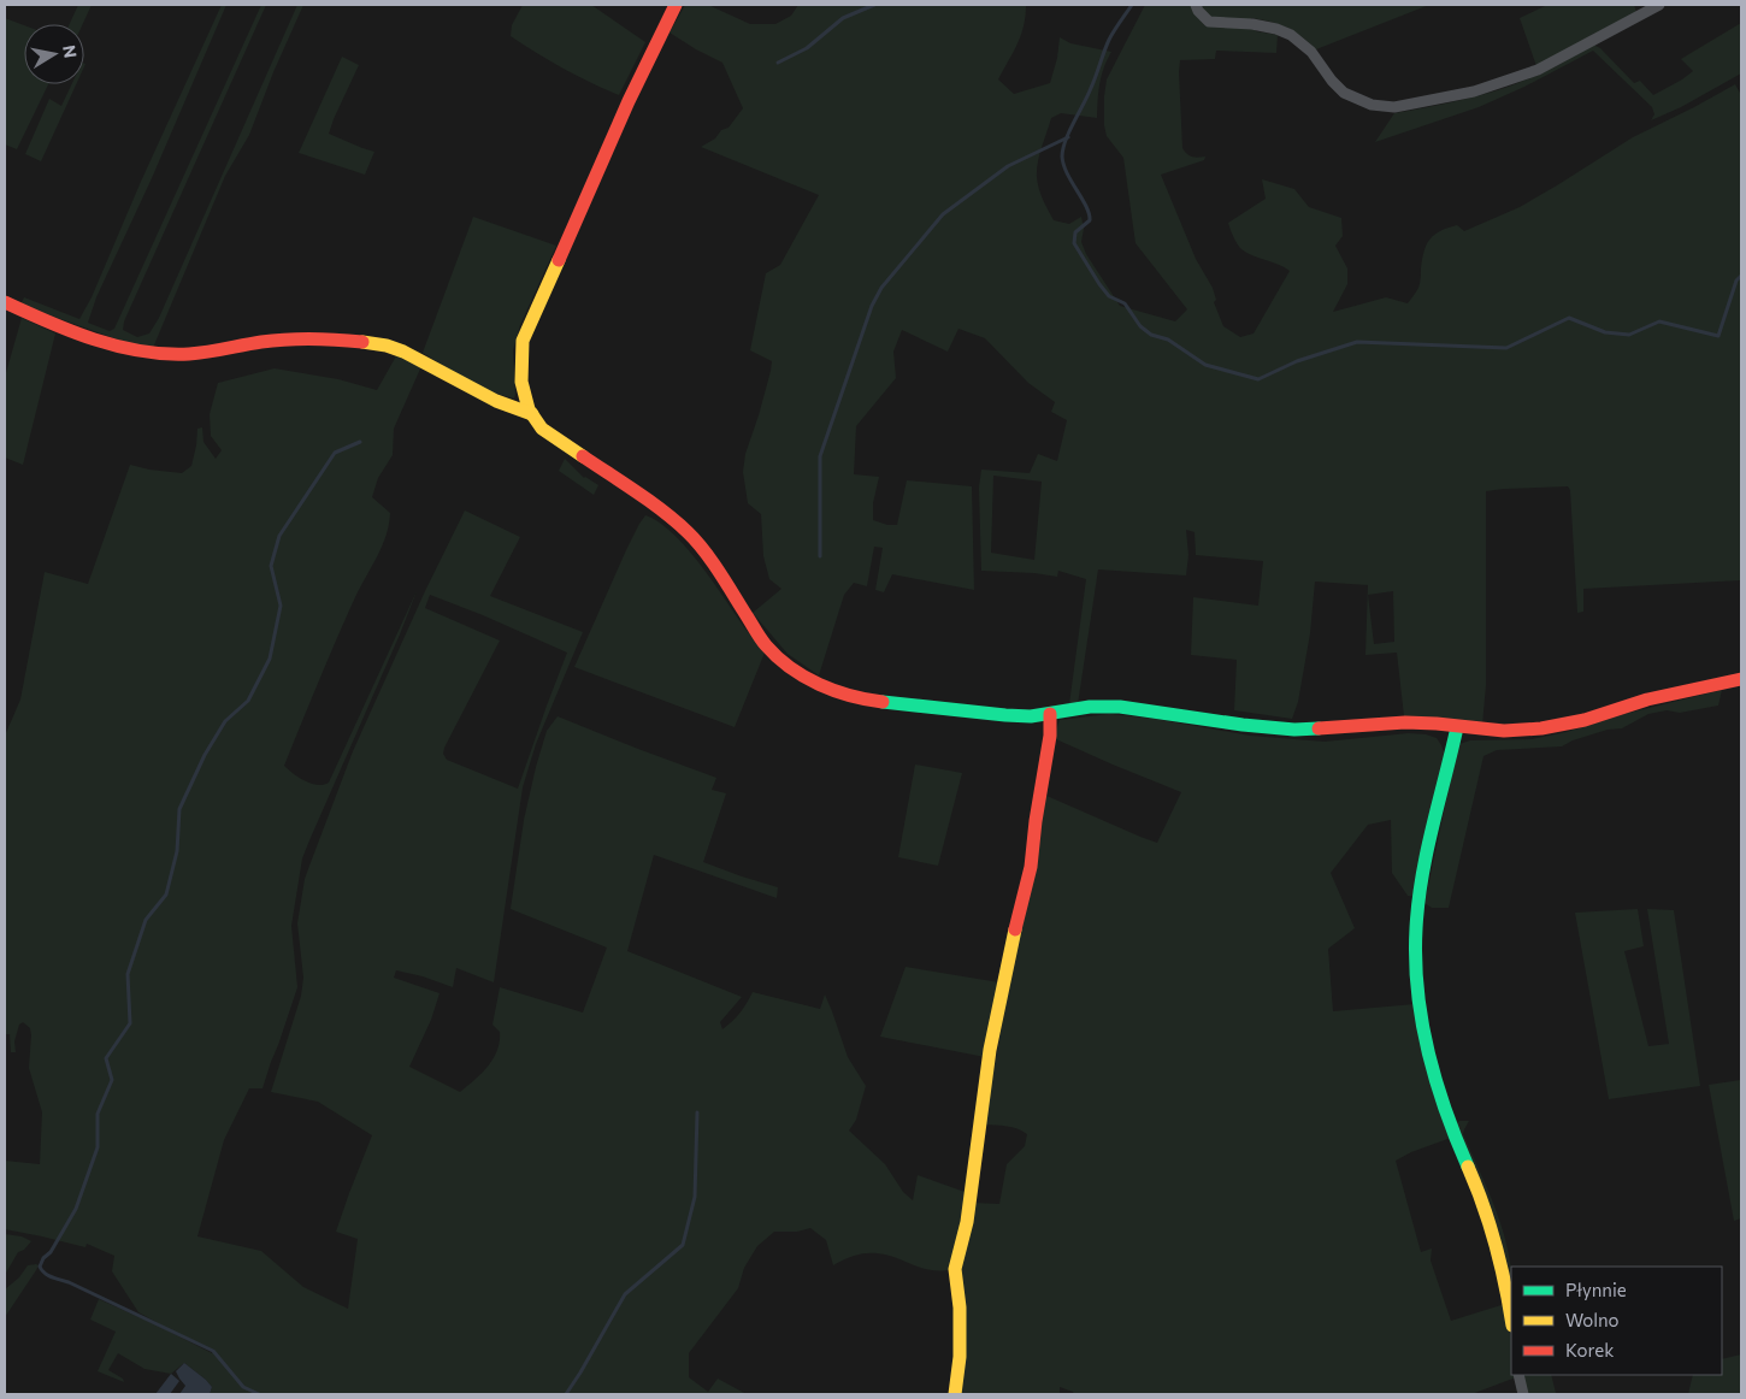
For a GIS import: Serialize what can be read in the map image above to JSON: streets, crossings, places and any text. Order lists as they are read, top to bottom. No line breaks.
{"legend":["Płynnie","Wolno","Korek"],"north":"right"}
